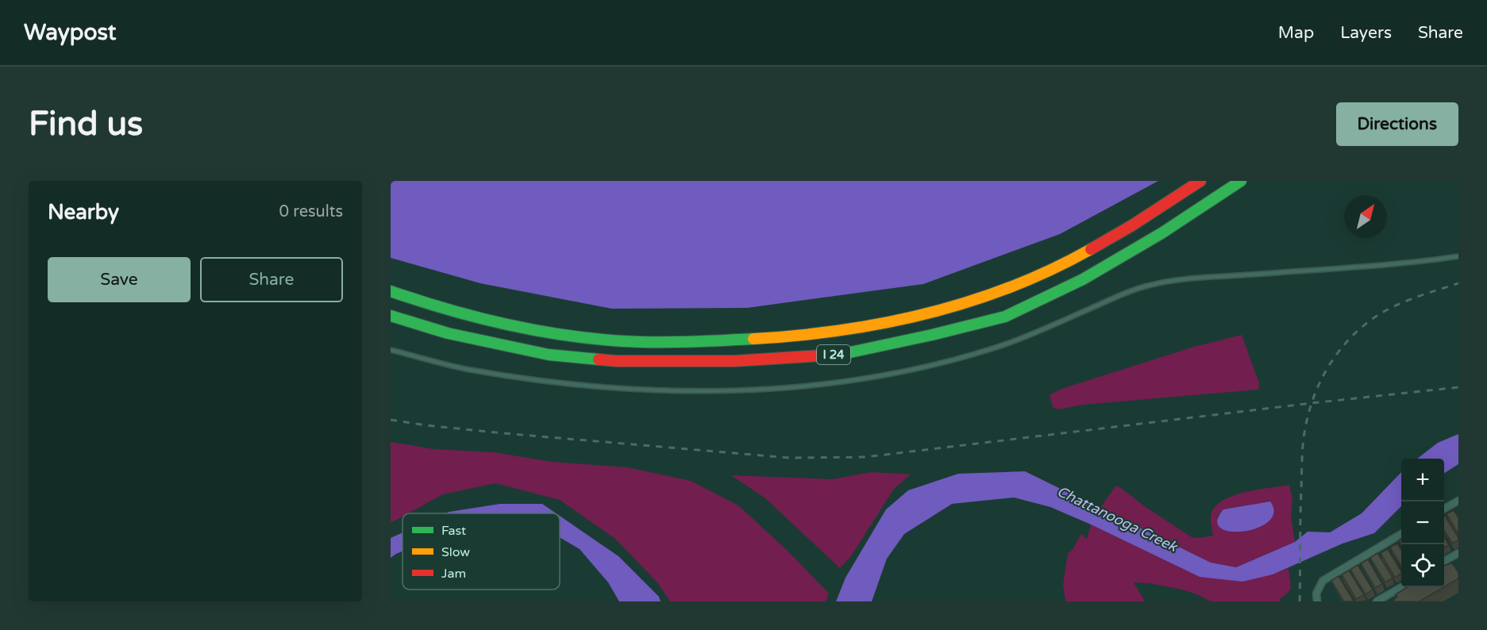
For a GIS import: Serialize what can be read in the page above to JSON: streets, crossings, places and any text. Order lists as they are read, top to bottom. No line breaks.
{"streets":{"highway":["I 24"]},"water":["Chattanooga Creek"],"legend":["Fast","Slow","Jam"],"north":"top right","page":{"header":"Waypost","nav":["Map","Layers","Share"],"buttons":["Directions",["Save","Share"]],"title":"Find us","heading":["Nearby","0 results"],"map_buttons":["+","−"]}}
